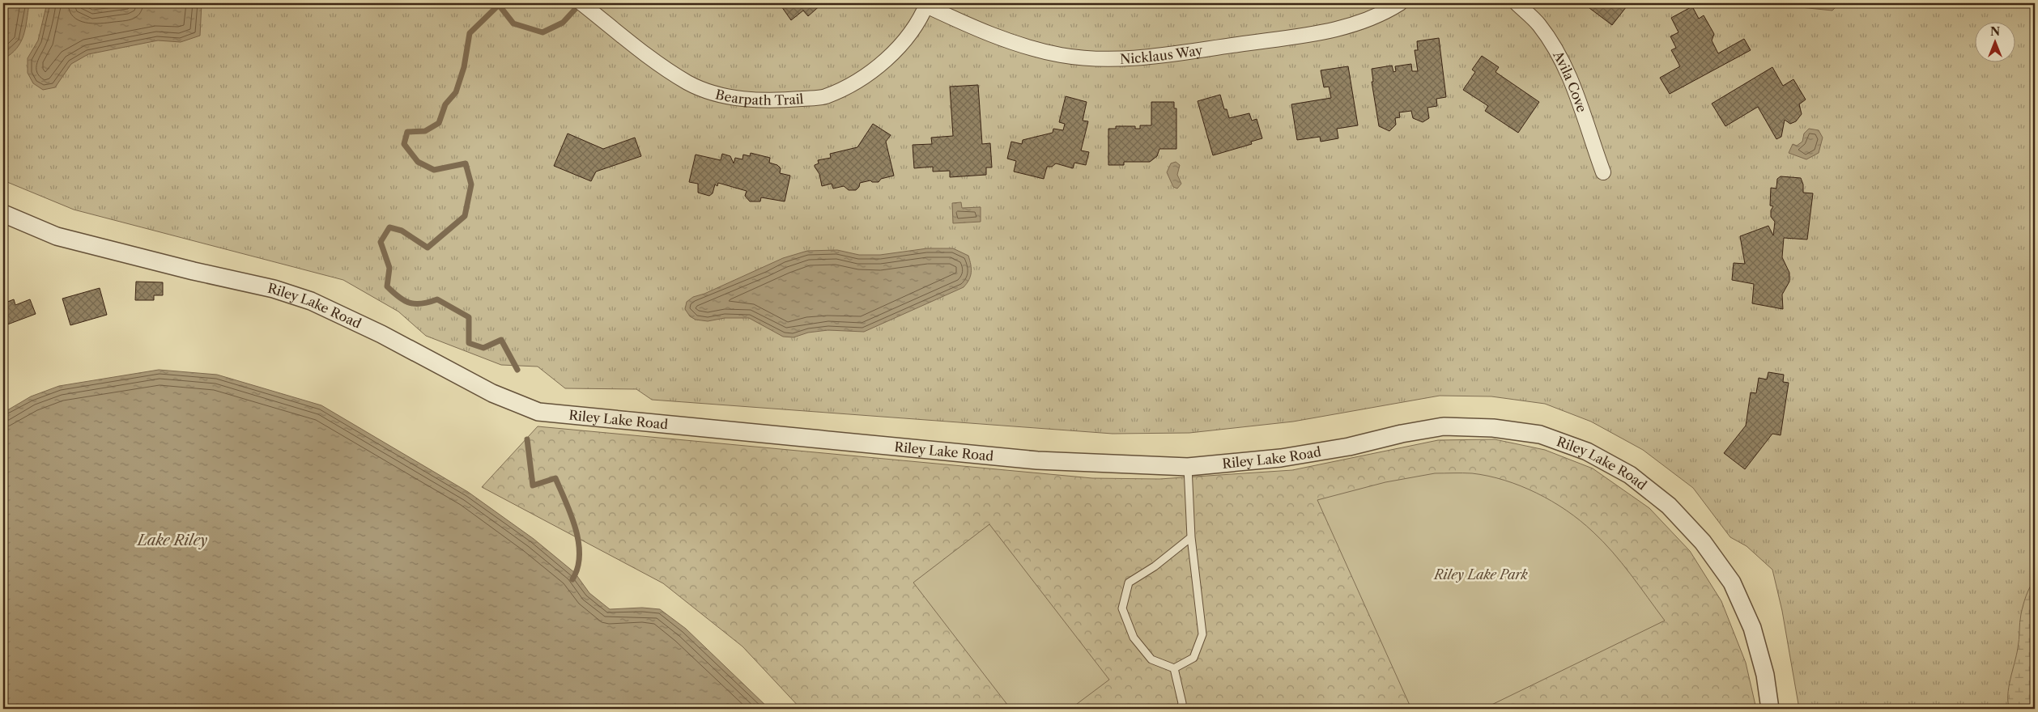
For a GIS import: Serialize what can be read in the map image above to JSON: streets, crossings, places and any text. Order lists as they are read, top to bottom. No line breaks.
{"streets":{"street":["Nicklaus Way","Avila Cove","Bearpath Trail","Riley Lake Road"]},"crossings":[["Nicklaus Way","Bearpath Trail"]],"water":["Lake Riley"],"parks":["Riley Lake Park"],"north":"top"}
